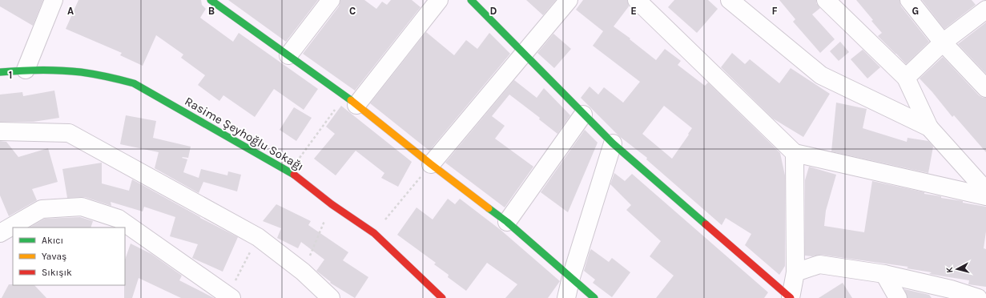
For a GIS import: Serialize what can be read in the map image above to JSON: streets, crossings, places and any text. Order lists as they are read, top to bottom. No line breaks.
{"streets":{"street":["Rasime Şeyhoğlu Sokağı"]},"legend":["Akıcı","Yavaş","Sıkışık"],"north":"left","grid":{"columns":["A","B","C","D","E","F","G"],"rows":["1"]}}
